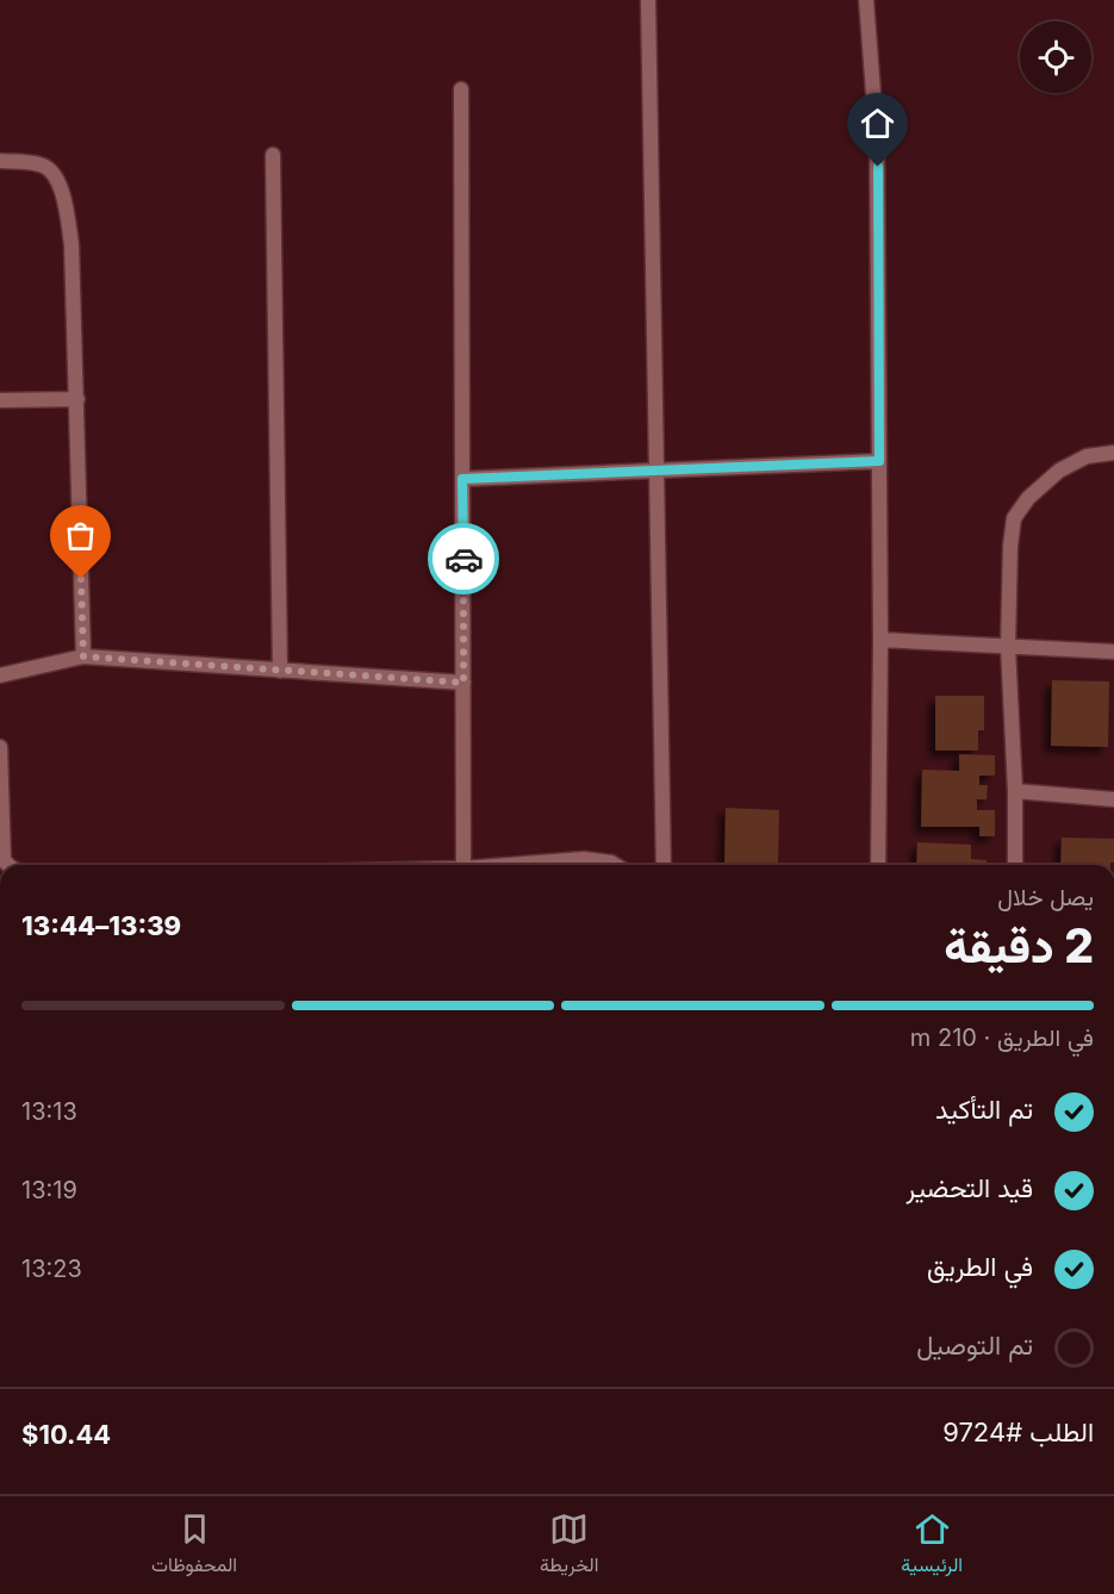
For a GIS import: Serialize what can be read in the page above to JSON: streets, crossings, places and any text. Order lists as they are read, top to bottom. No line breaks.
{"page":{"heading":["2 دقيقة","يصل خلال","13:39–13:44"],"panel":["الطلب #9724","$10.44"],"bar":"في الطريق · 210 m","list":[["تم التأكيد","13:13"],["قيد التحضير","13:19"],["في الطريق","13:23"],"تم التوصيل"],"tabs":["الرئيسية","الخريطة","المحفوظات"]}}
